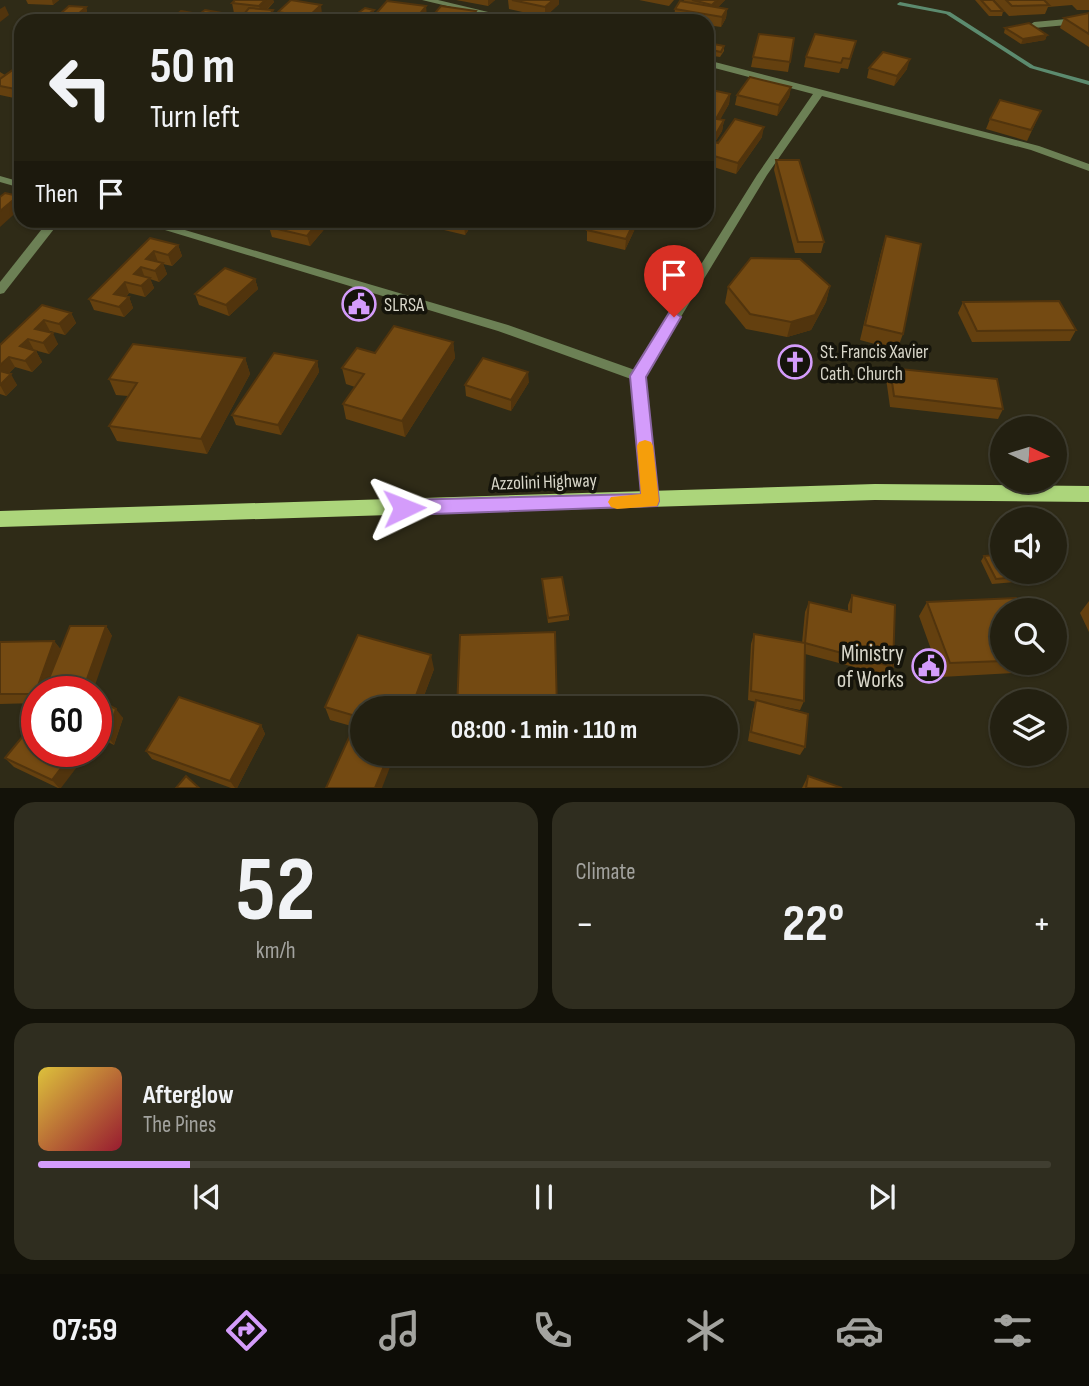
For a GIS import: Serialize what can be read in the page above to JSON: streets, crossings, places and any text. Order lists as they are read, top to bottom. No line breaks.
{"streets":{"main road":["Azzolini Highway"]},"places":{"public building":["SLRSA","Ministry of Works"],"church":["St. Francis Xavier Cath. Church"]},"north":"right","page":{"turn":["50 m","Turn left"],"then":"Then","limit":"60","trip":"08:00 · 1 min · 110 m","tile":[["52","km/h"],"Climate"],"heat":["−","22°","+"],"song":["Afterglow","The Pines"],"tabs":"07:59"}}
